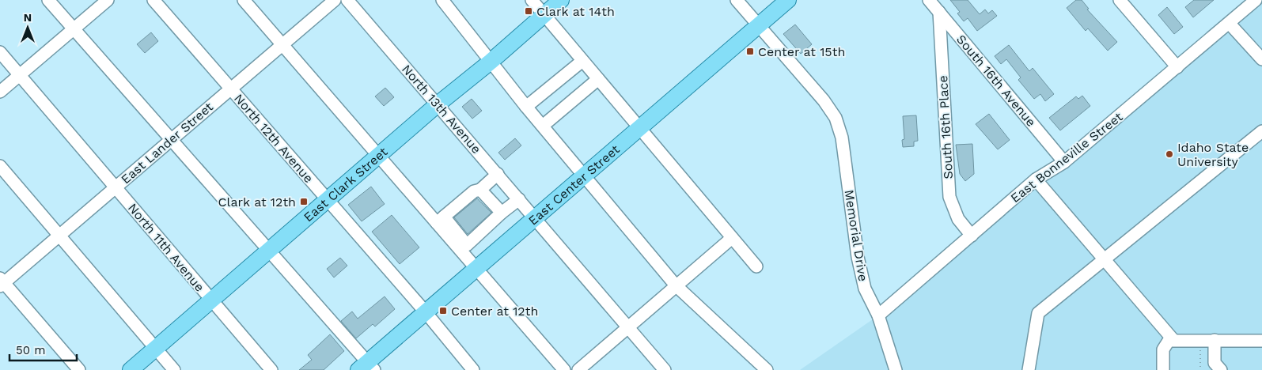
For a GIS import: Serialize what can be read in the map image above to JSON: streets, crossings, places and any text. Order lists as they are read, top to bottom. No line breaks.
{"streets":{"main road":["East Clark Street","East Center Street"],"street":["South 16th Avenue","North 13th Avenue","South 16th Place","North 12th Avenue","East Lander Street","East Bonneville Street","Memorial Drive","North 11th Avenue"]},"crossings":[["South 16th Avenue","South 16th Place"],["South 16th Avenue","East Bonneville Street"],["North 13th Avenue","East Clark Street"],["North 13th Avenue","East Center Street"],["South 16th Place","East Bonneville Street"],["North 12th Avenue","East Lander Street"],["North 12th Avenue","East Clark Street"],["North 12th Avenue","East Center Street"],["East Lander Street","North 11th Avenue"],["East Bonneville Street","Memorial Drive"],["East Clark Street","North 11th Avenue"],["East Center Street","Memorial Drive"]],"places":{"transit":["Clark at 14th","Center at 15th","Clark at 12th","Center at 12th"],"other":["Idaho State University"]},"scale_bar":"50 m","north":"top"}
